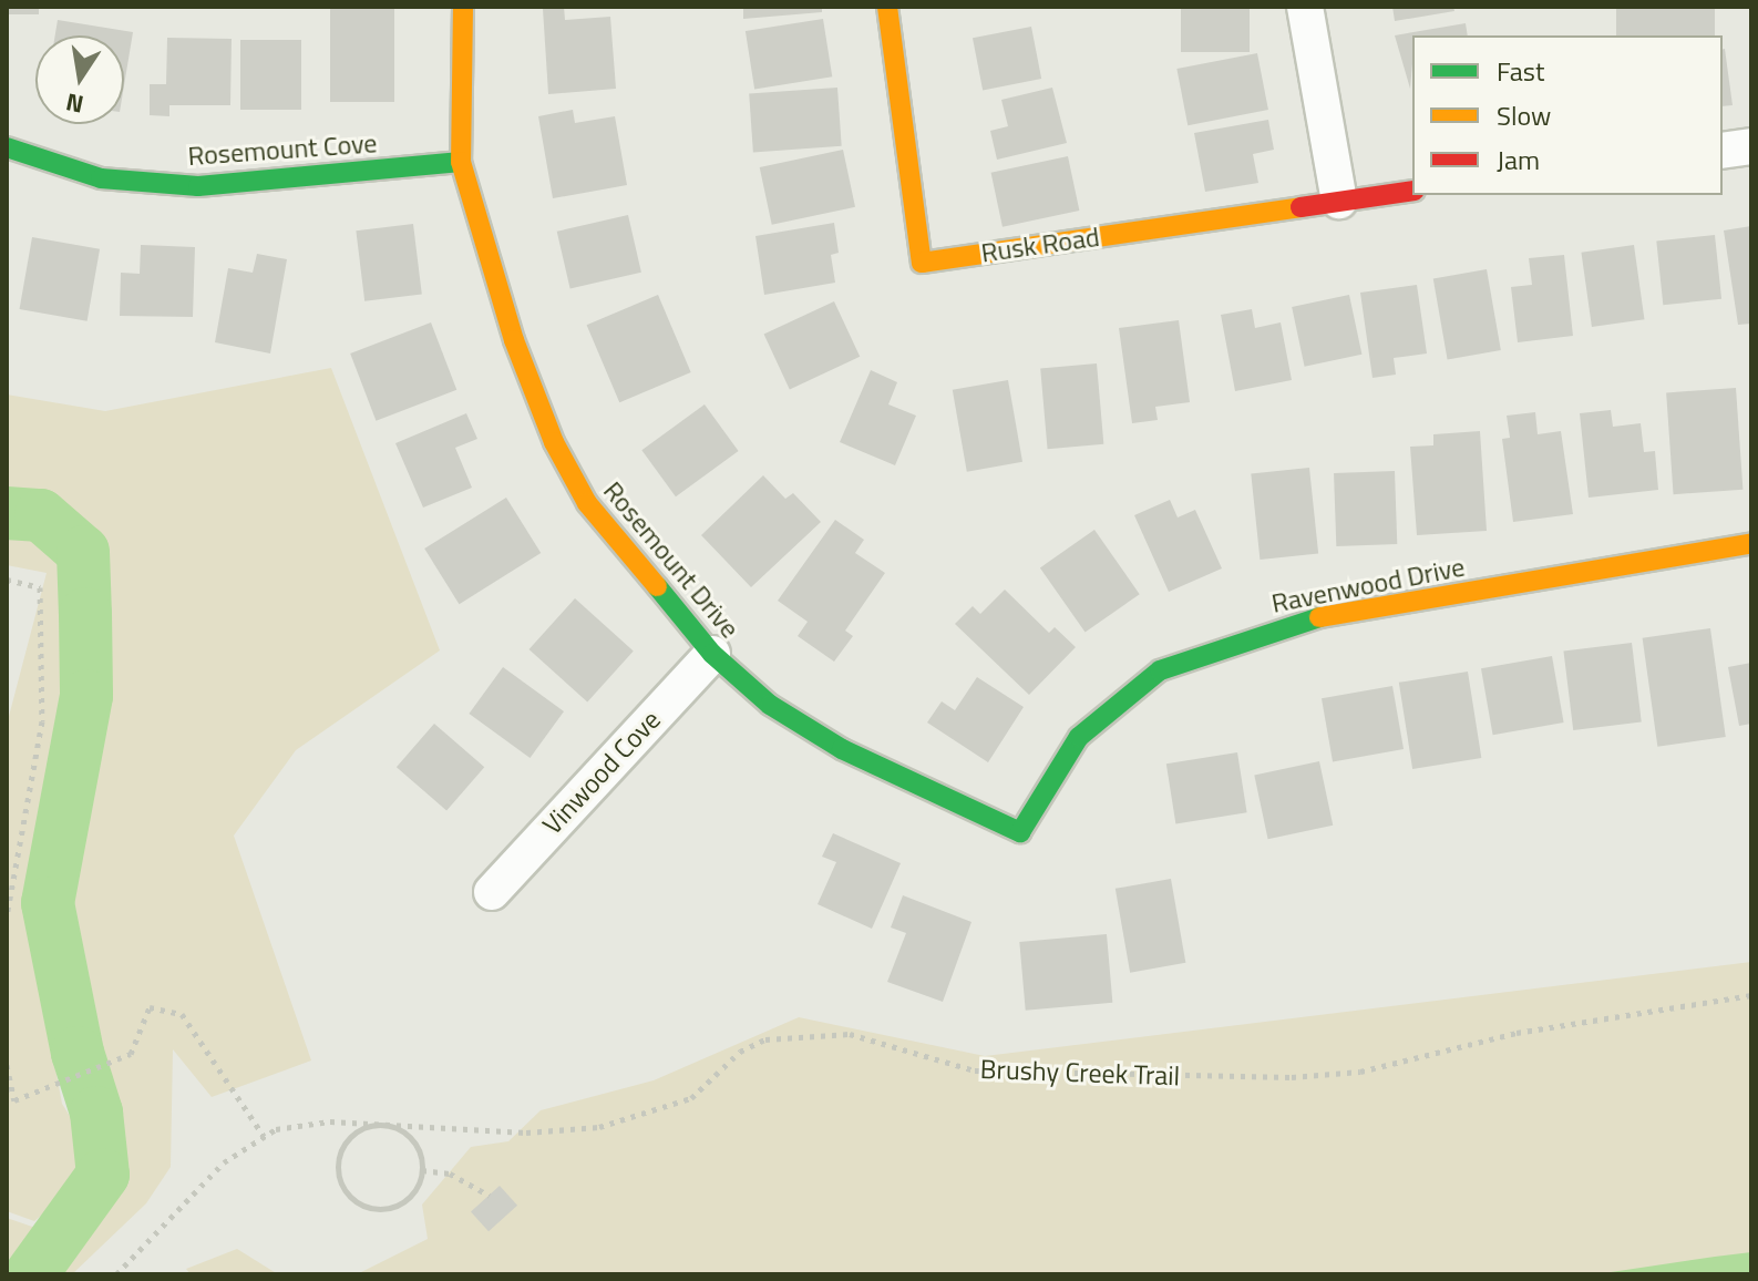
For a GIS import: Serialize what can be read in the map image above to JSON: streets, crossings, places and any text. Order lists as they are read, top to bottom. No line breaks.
{"streets":{"street":["Rosemount Cove","Rusk Road","Rosemount Drive","Ravenwood Drive","Vinwood Cove"],"path":["Brushy Creek Trail"]},"crossings":[["Rosemount Cove","Rosemount Drive"],["Rosemount Drive","Ravenwood Drive"],["Rosemount Drive","Vinwood Cove"]],"legend":["Fast","Slow","Jam"],"north":"bottom"}
